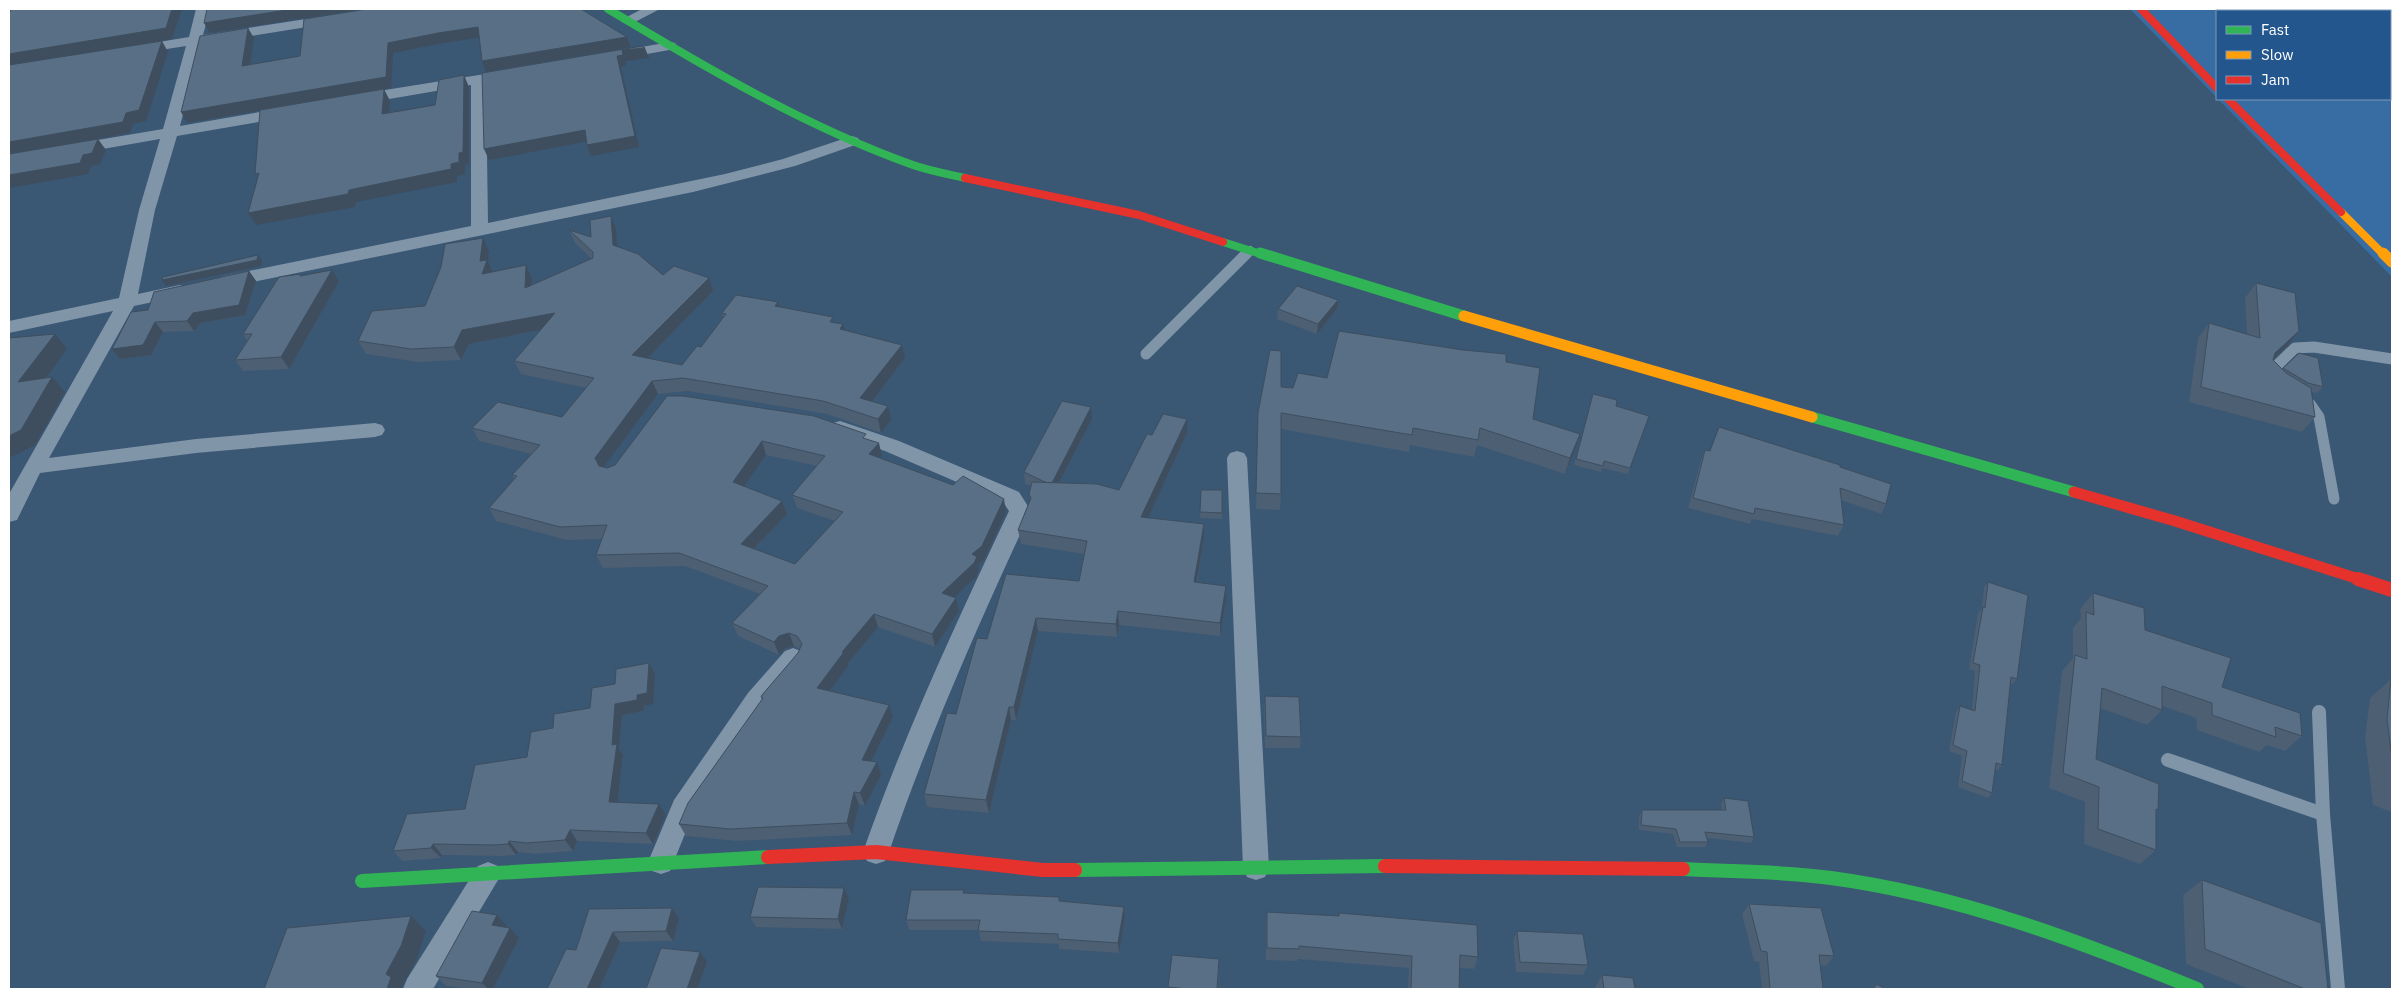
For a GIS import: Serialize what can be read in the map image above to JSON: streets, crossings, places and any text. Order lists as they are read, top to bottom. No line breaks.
{"legend":["Fast","Slow","Jam"]}
